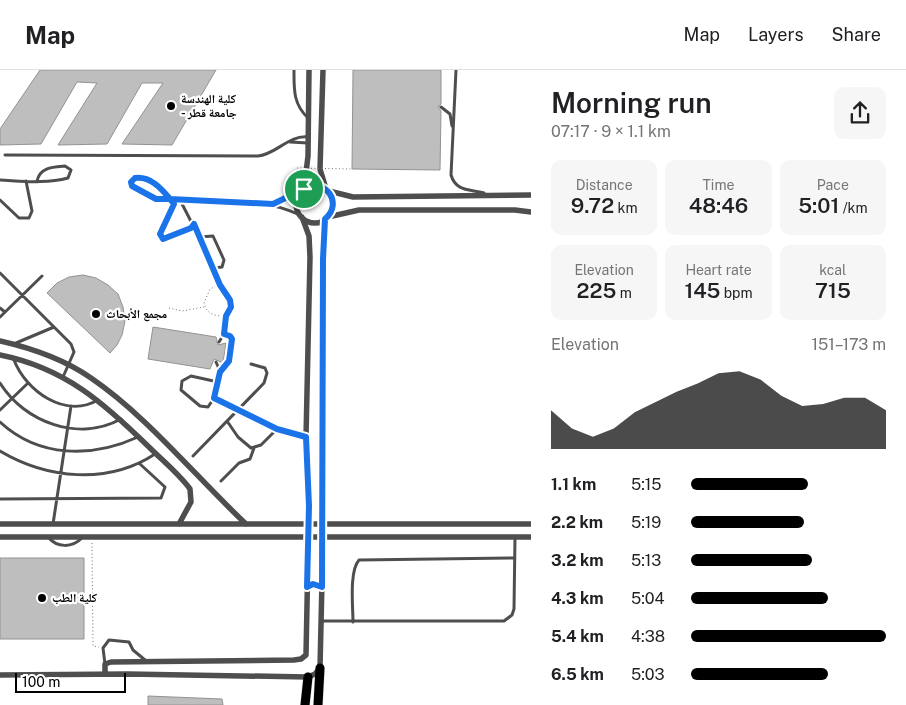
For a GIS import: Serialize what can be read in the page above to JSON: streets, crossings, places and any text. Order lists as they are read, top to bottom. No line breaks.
{"places":["كلية الهندسة - جامعة قطر","مجمع الأبحاث","كلية الطب"],"scale_bar":"100 m","page":{"header":"Map","nav":["Map","Layers","Share"],"heading":["Morning run","07:17 · 9 × 1.1 km"],"stats":[["Distance","9.72 km"],["Time","48:46"],["Pace","5:01 /km"],["Elevation","225 m"],["Heart rate","145 bpm"],["kcal","715"]],"chart":["Elevation","151–173 m"],"list":[{"name":"1.1 km","note":"5:15"},{"name":"2.2 km","note":"5:19"},{"name":"3.2 km","note":"5:13"},{"name":"4.3 km","note":"5:04"},{"name":"5.4 km","note":"4:38"},{"name":"6.5 km","note":"5:03"}],"scale":"100 m"}}
